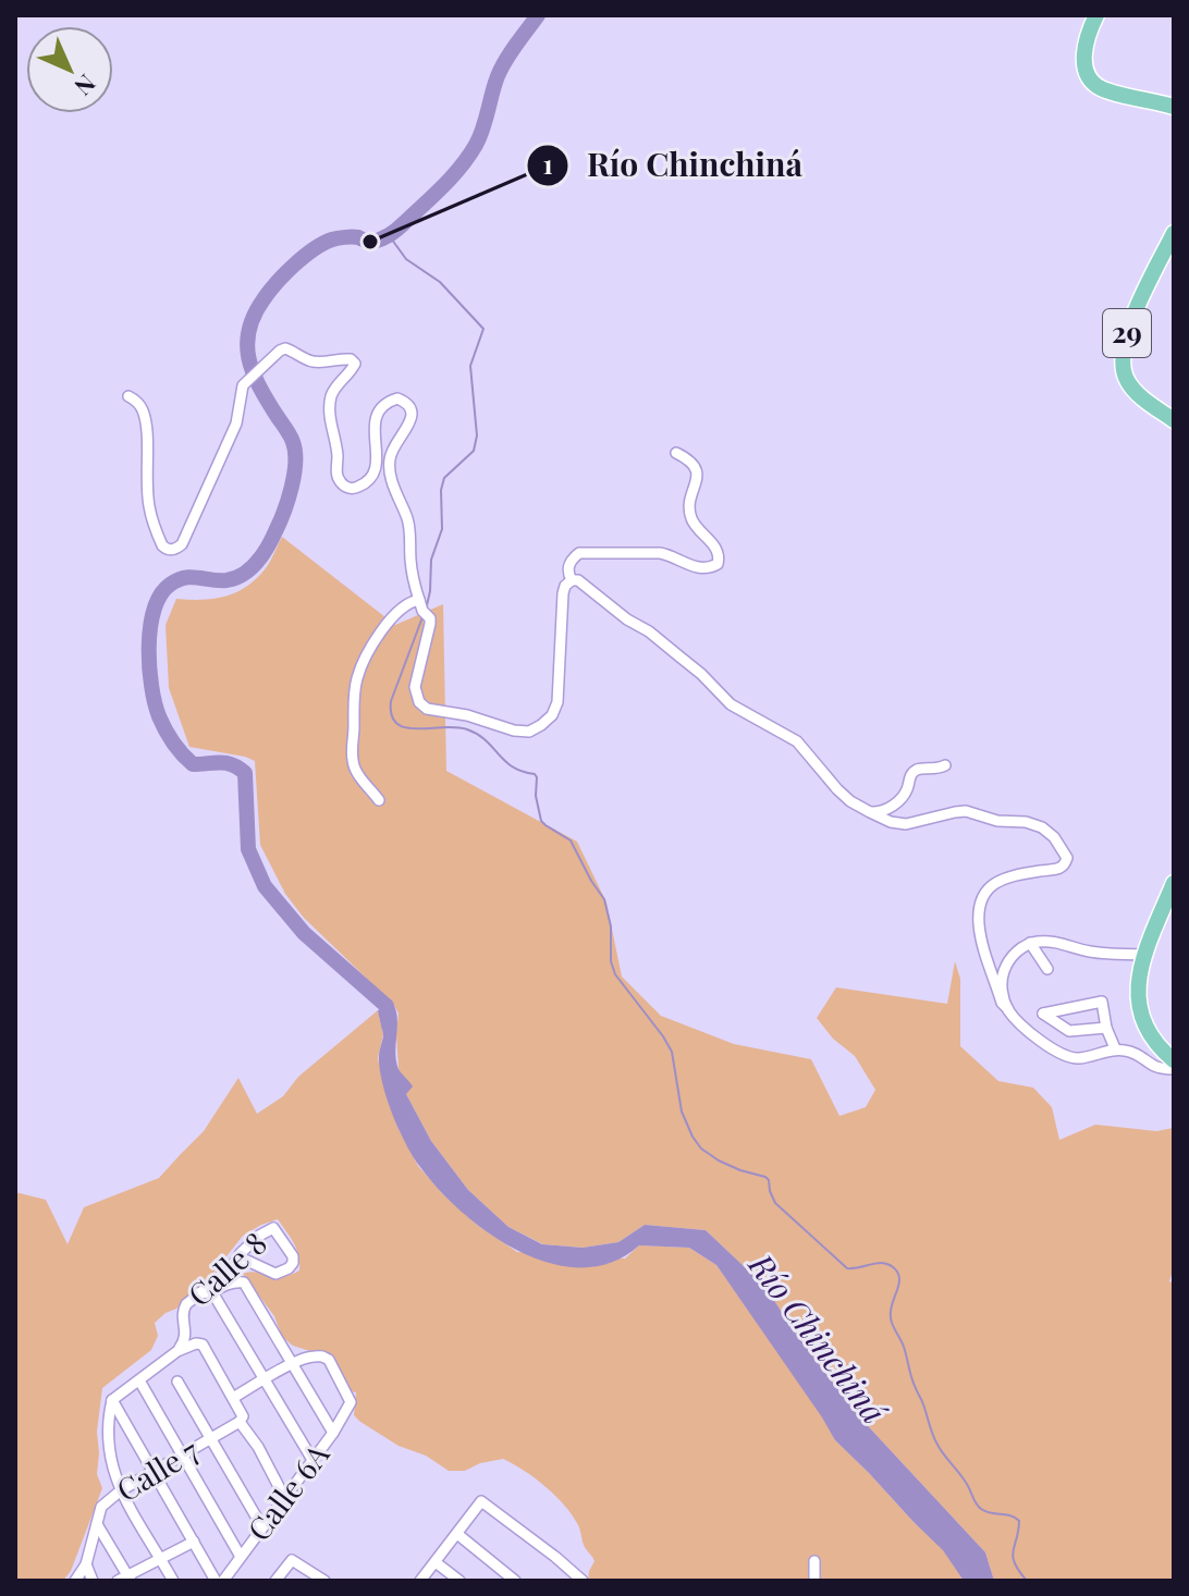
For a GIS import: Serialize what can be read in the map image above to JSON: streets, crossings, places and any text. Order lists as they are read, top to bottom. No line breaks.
{"streets":{"main road":["29"],"street":["Calle 8","Calle 7","Calle 6A"]},"water":["Río Chinchiná"],"places":["Río Chinchiná"],"north":"bottom right"}
